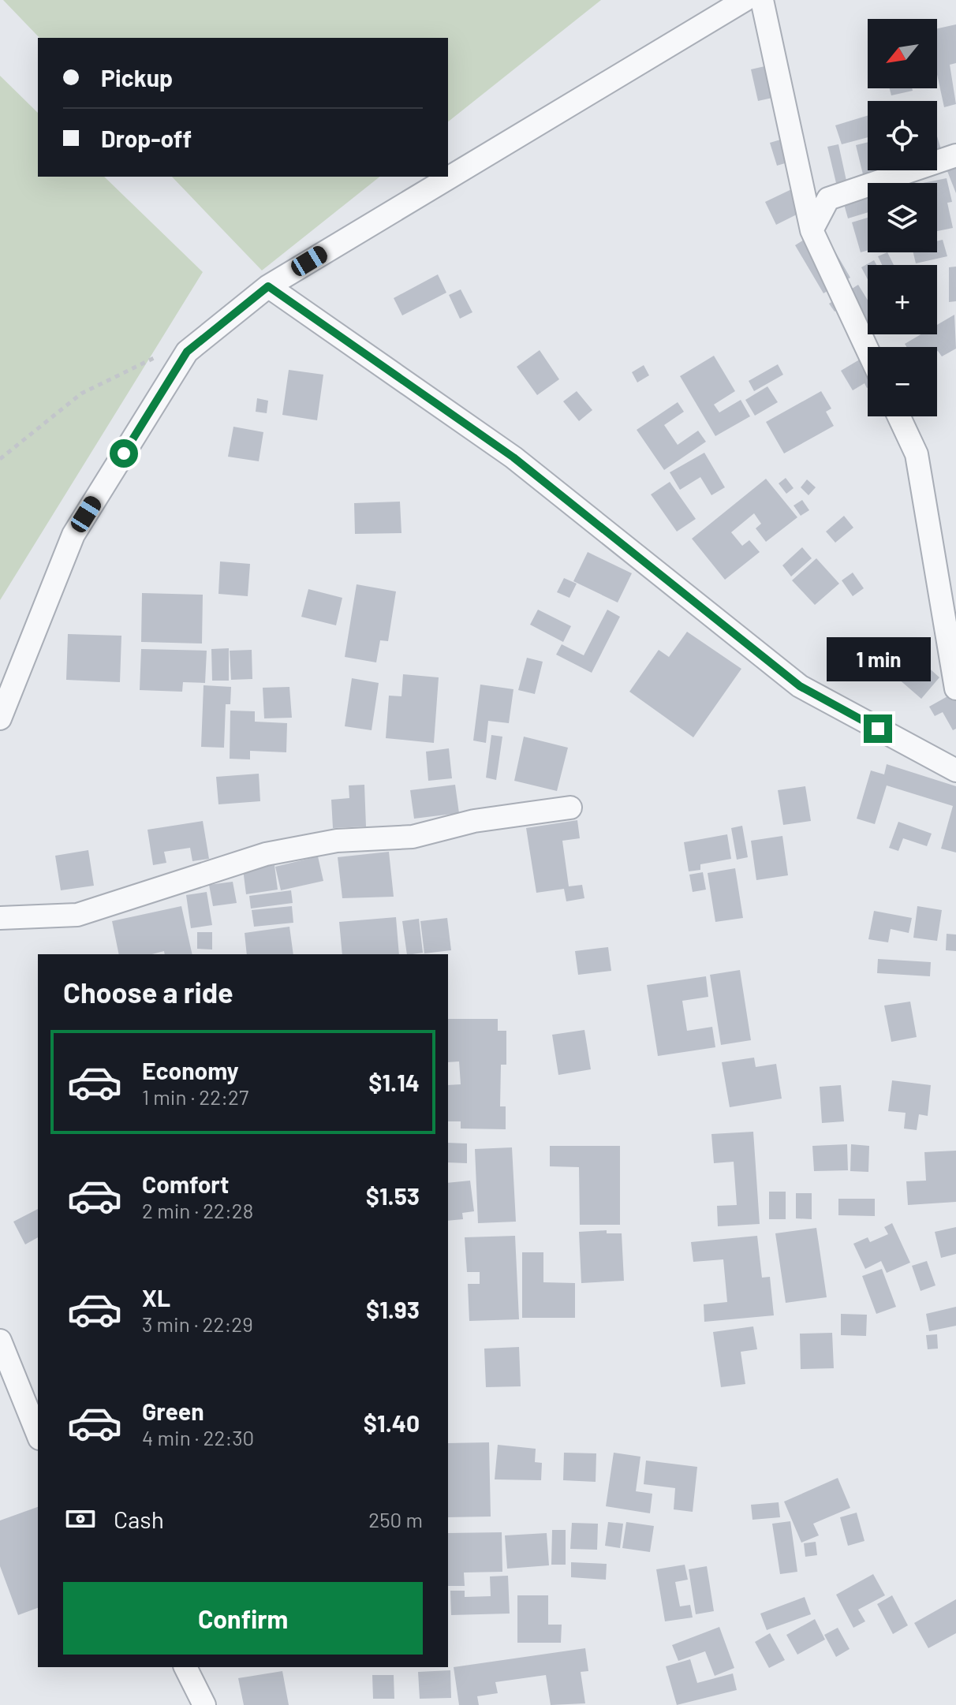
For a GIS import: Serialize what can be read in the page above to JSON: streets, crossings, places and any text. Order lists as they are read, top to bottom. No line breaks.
{"north":"bottom left","page":{"map_buttons":["+","−"],"banner":["Pickup","Drop-off"],"bubble":"1 min","heading":"Choose a ride","list":[{"name":"Economy","note":"1 min · 22:27","value":"$1.14"},{"name":"Comfort","note":"2 min · 22:28","value":"$1.53"},{"name":"XL","note":"3 min · 22:29","value":"$1.93"},{"name":"Green","note":"4 min · 22:30","value":"$1.40"}],"pay":["Cash","250 m"],"buttons":"Confirm"}}
